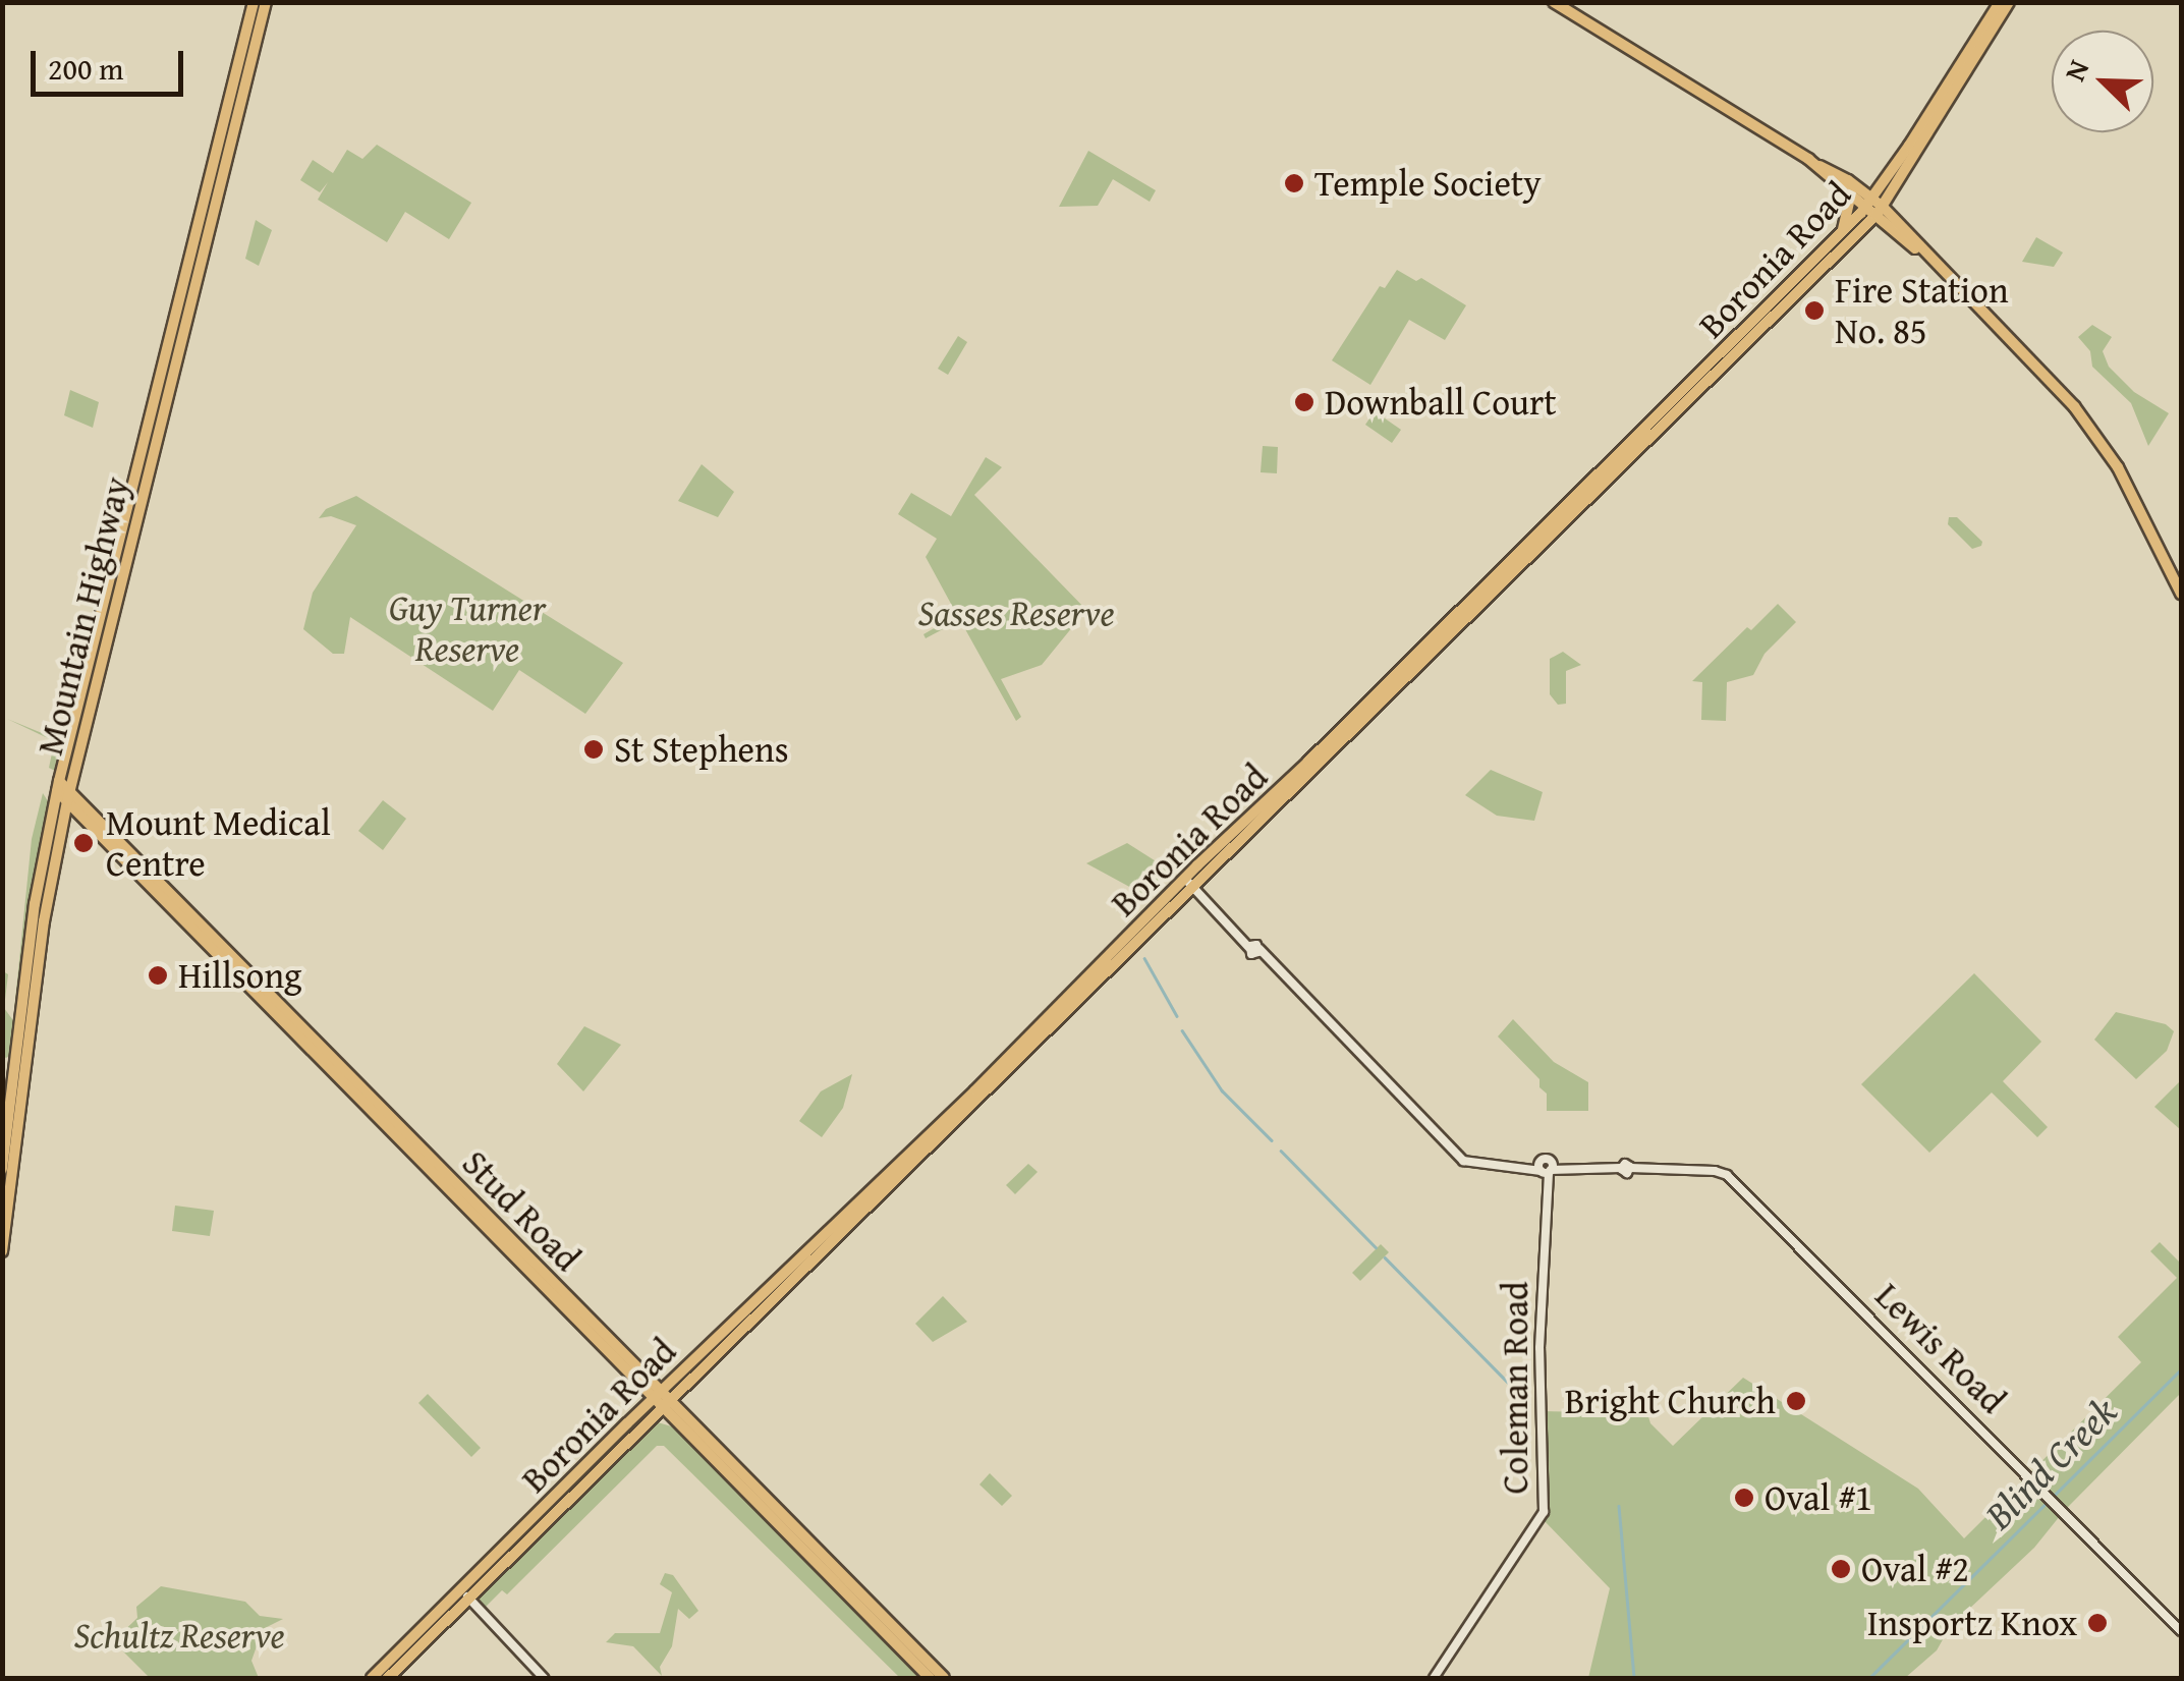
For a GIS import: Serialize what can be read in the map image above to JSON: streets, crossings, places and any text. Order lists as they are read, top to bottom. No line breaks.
{"streets":{"main road":["Boronia Road","Mountain Highway","Stud Road"],"street":["Lewis Road","Coleman Road"]},"crossings":[["Boronia Road","Stud Road"],["Boronia Road","Lewis Road"],["Mountain Highway","Stud Road"],["Lewis Road","Coleman Road"]],"water":["Blind Creek"],"parks":["Guy Turner Reserve","Sasses Reserve","Schultz Reserve"],"places":["Temple Society","Fire Station No. 85","Downball Court","St Stephens","Mount Medical Centre","Hillsong","Bright Church","Oval #1","Oval #2","Insportz Knox"],"scale_bar":"200 m","north":"top left"}
